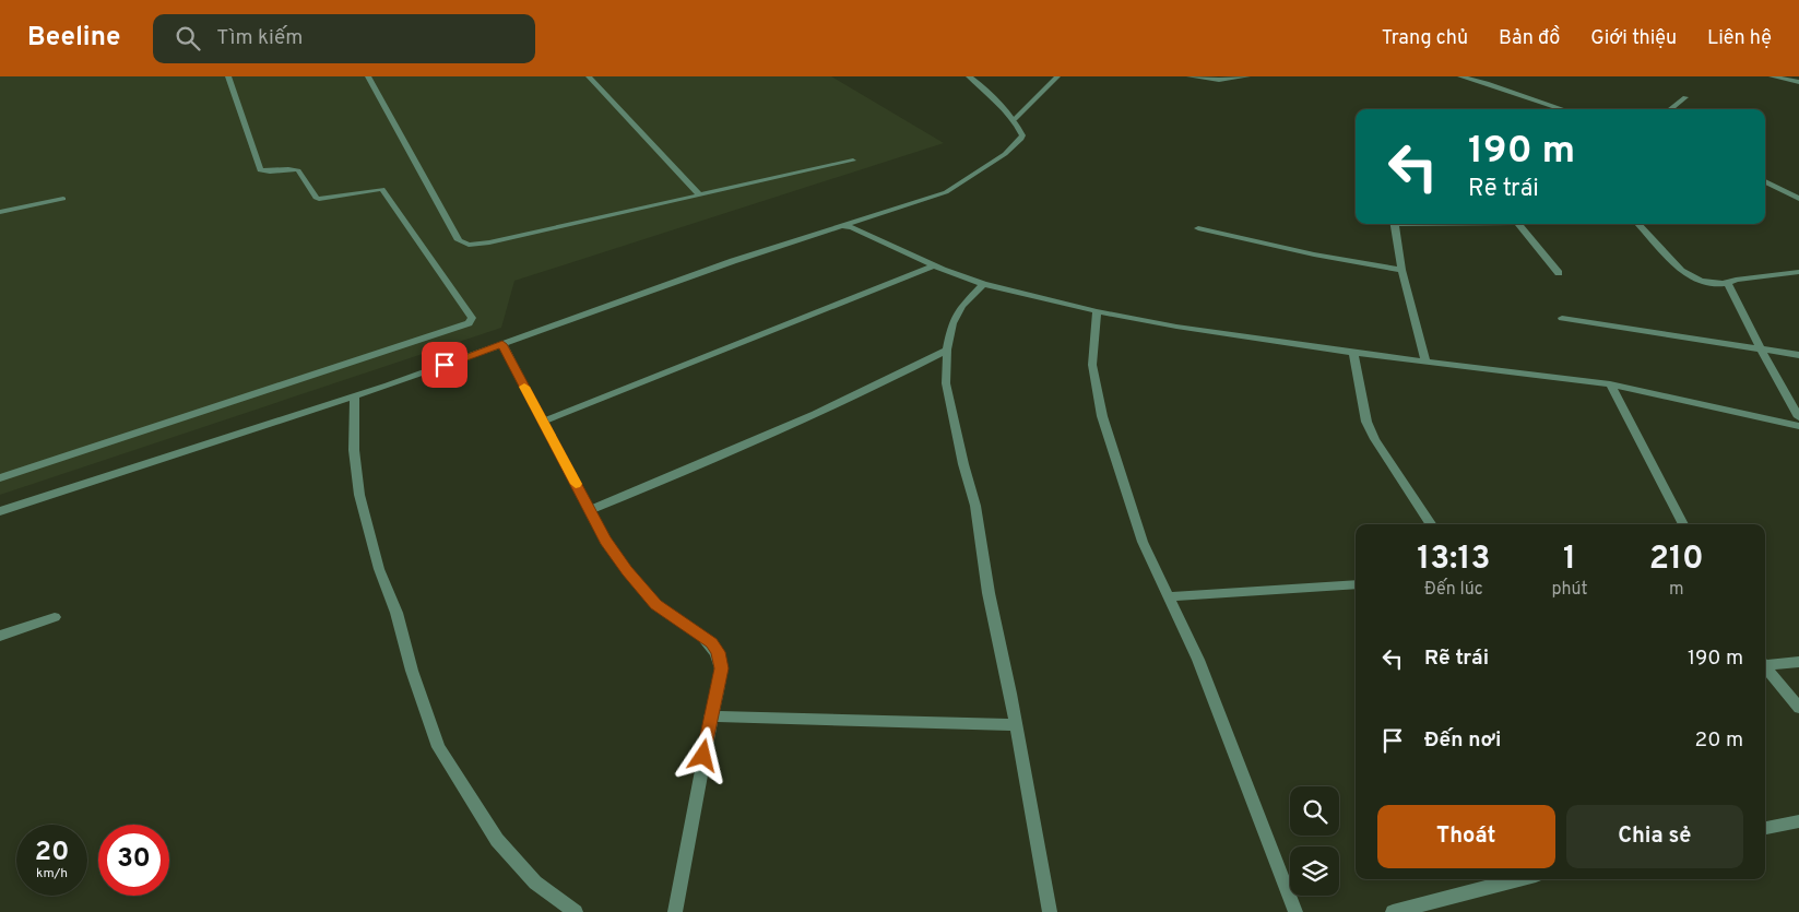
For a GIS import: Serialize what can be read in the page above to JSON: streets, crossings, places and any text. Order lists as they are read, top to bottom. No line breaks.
{"page":{"header":"Beeline","search":"Tìm kiếm","nav":["Trang chủ","Bản đồ","Giới thiệu","Liên hệ"],"turn":["190 m","Rẽ trái"],"eta":["13:13","Đến lúc","1","phút","210","m"],"list":[{"name":"Rẽ trái","value":"190 m"},{"name":"Đến nơi","value":"20 m"}],"buttons":["Thoát","Chia sẻ"],"speed":"20 km/h","limit":"30"}}
